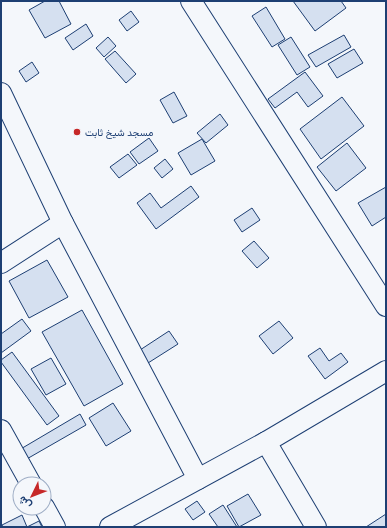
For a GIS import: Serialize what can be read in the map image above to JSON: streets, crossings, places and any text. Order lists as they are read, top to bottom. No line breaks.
{"places":["مسجد شيخ ثابت"],"north":"bottom left"}
